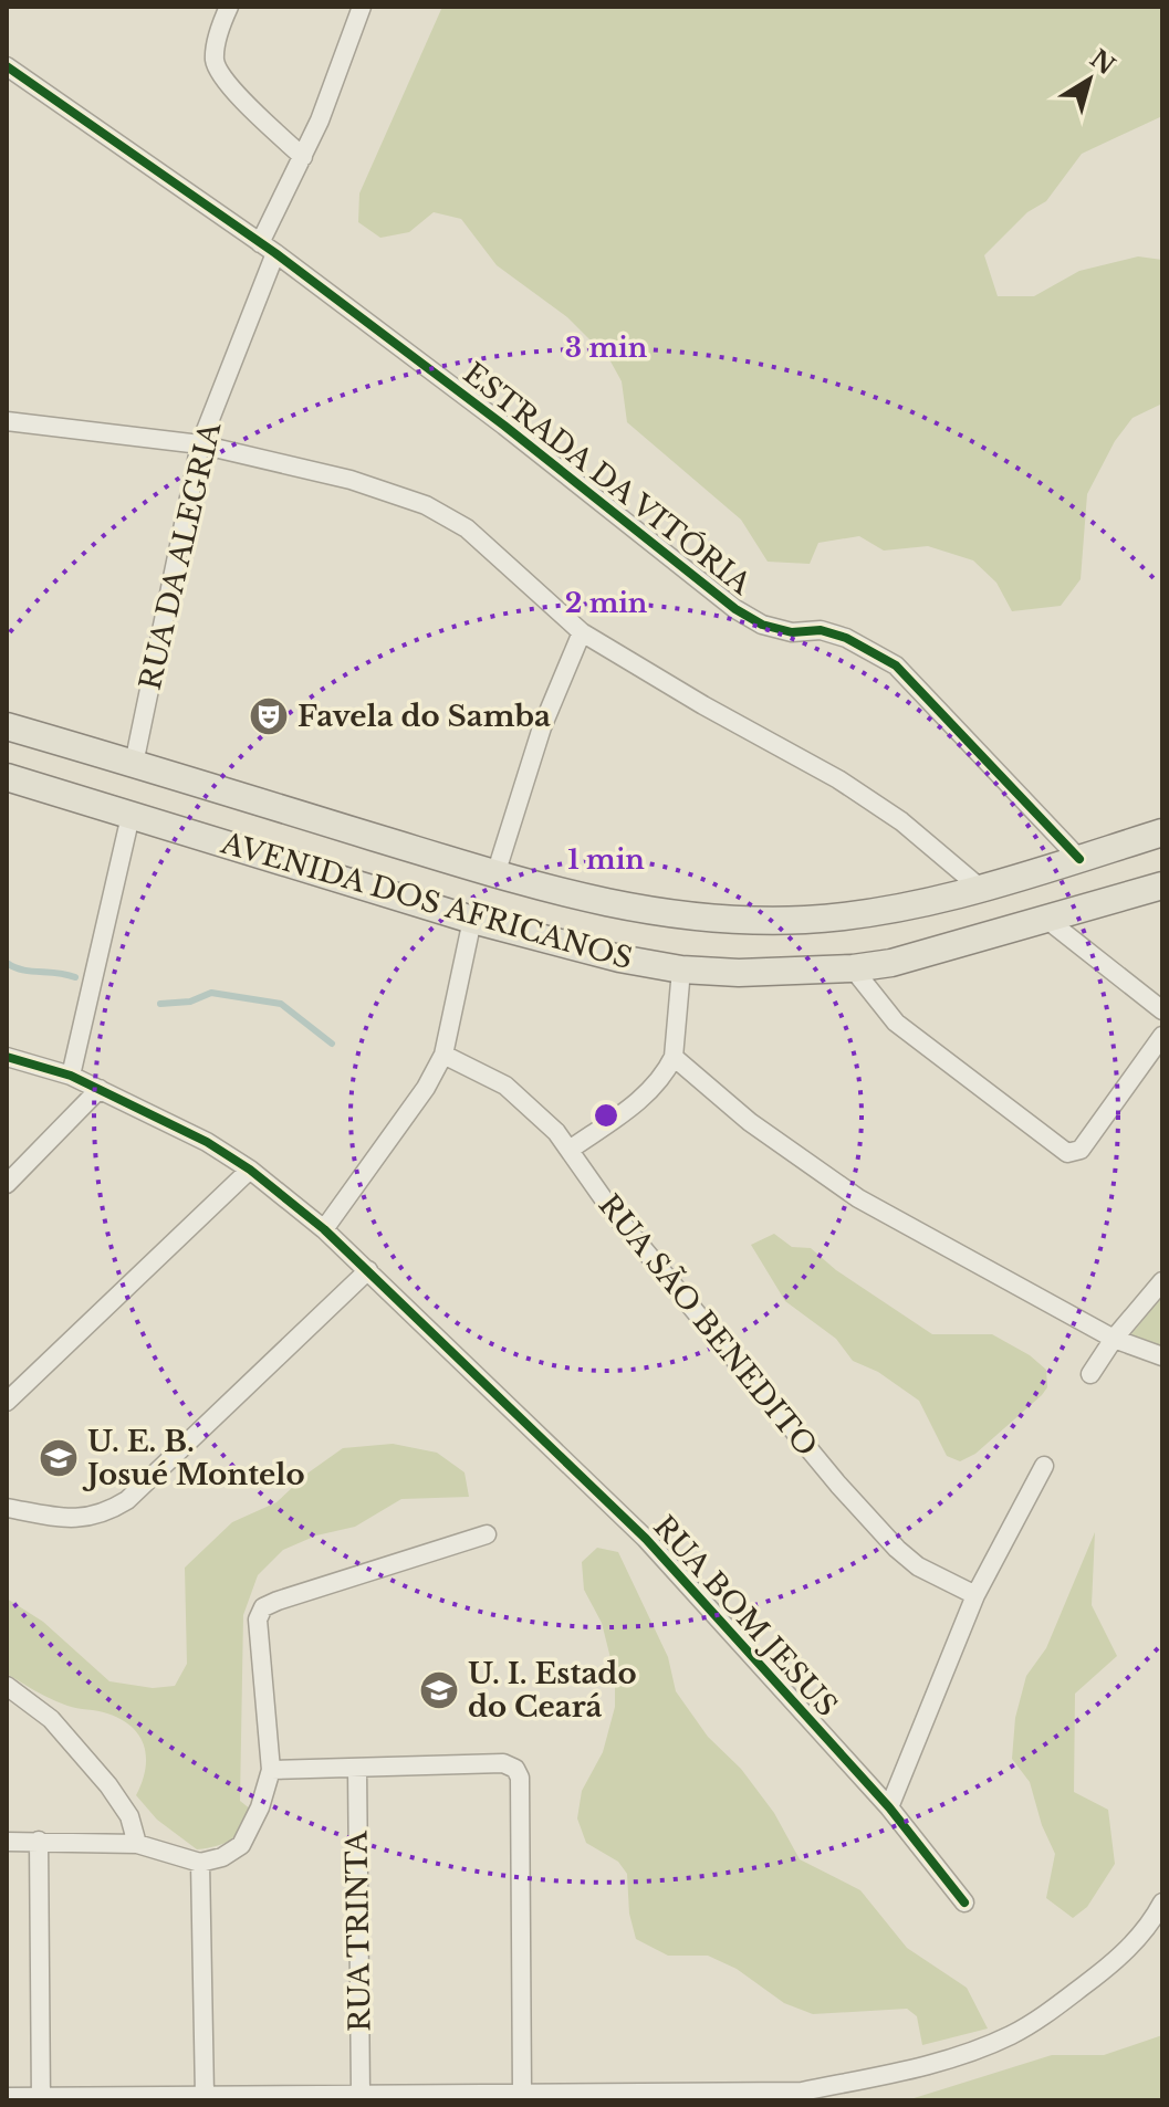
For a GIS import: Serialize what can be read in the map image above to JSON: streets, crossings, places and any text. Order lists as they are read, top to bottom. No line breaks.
{"streets":{"main road":["AVENIDA DOS AFRICANOS"],"street":["ESTRADA DA VITÓRIA","RUA DA ALEGRIA","RUA SÃO BENEDITO","RUA BOM JESUS","RUA TRINTA"]},"crossings":[["ESTRADA DA VITÓRIA","RUA DA ALEGRIA"],["ESTRADA DA VITÓRIA","AVENIDA DOS AFRICANOS"],["RUA DA ALEGRIA","AVENIDA DOS AFRICANOS"]],"places":{"theatre":["Favela do Samba"],"school or university":["U. E. B. Josué Montelo","U. I. Estado do Ceará"]},"north":"top right","rings":["3 min","2 min","1 min"]}
